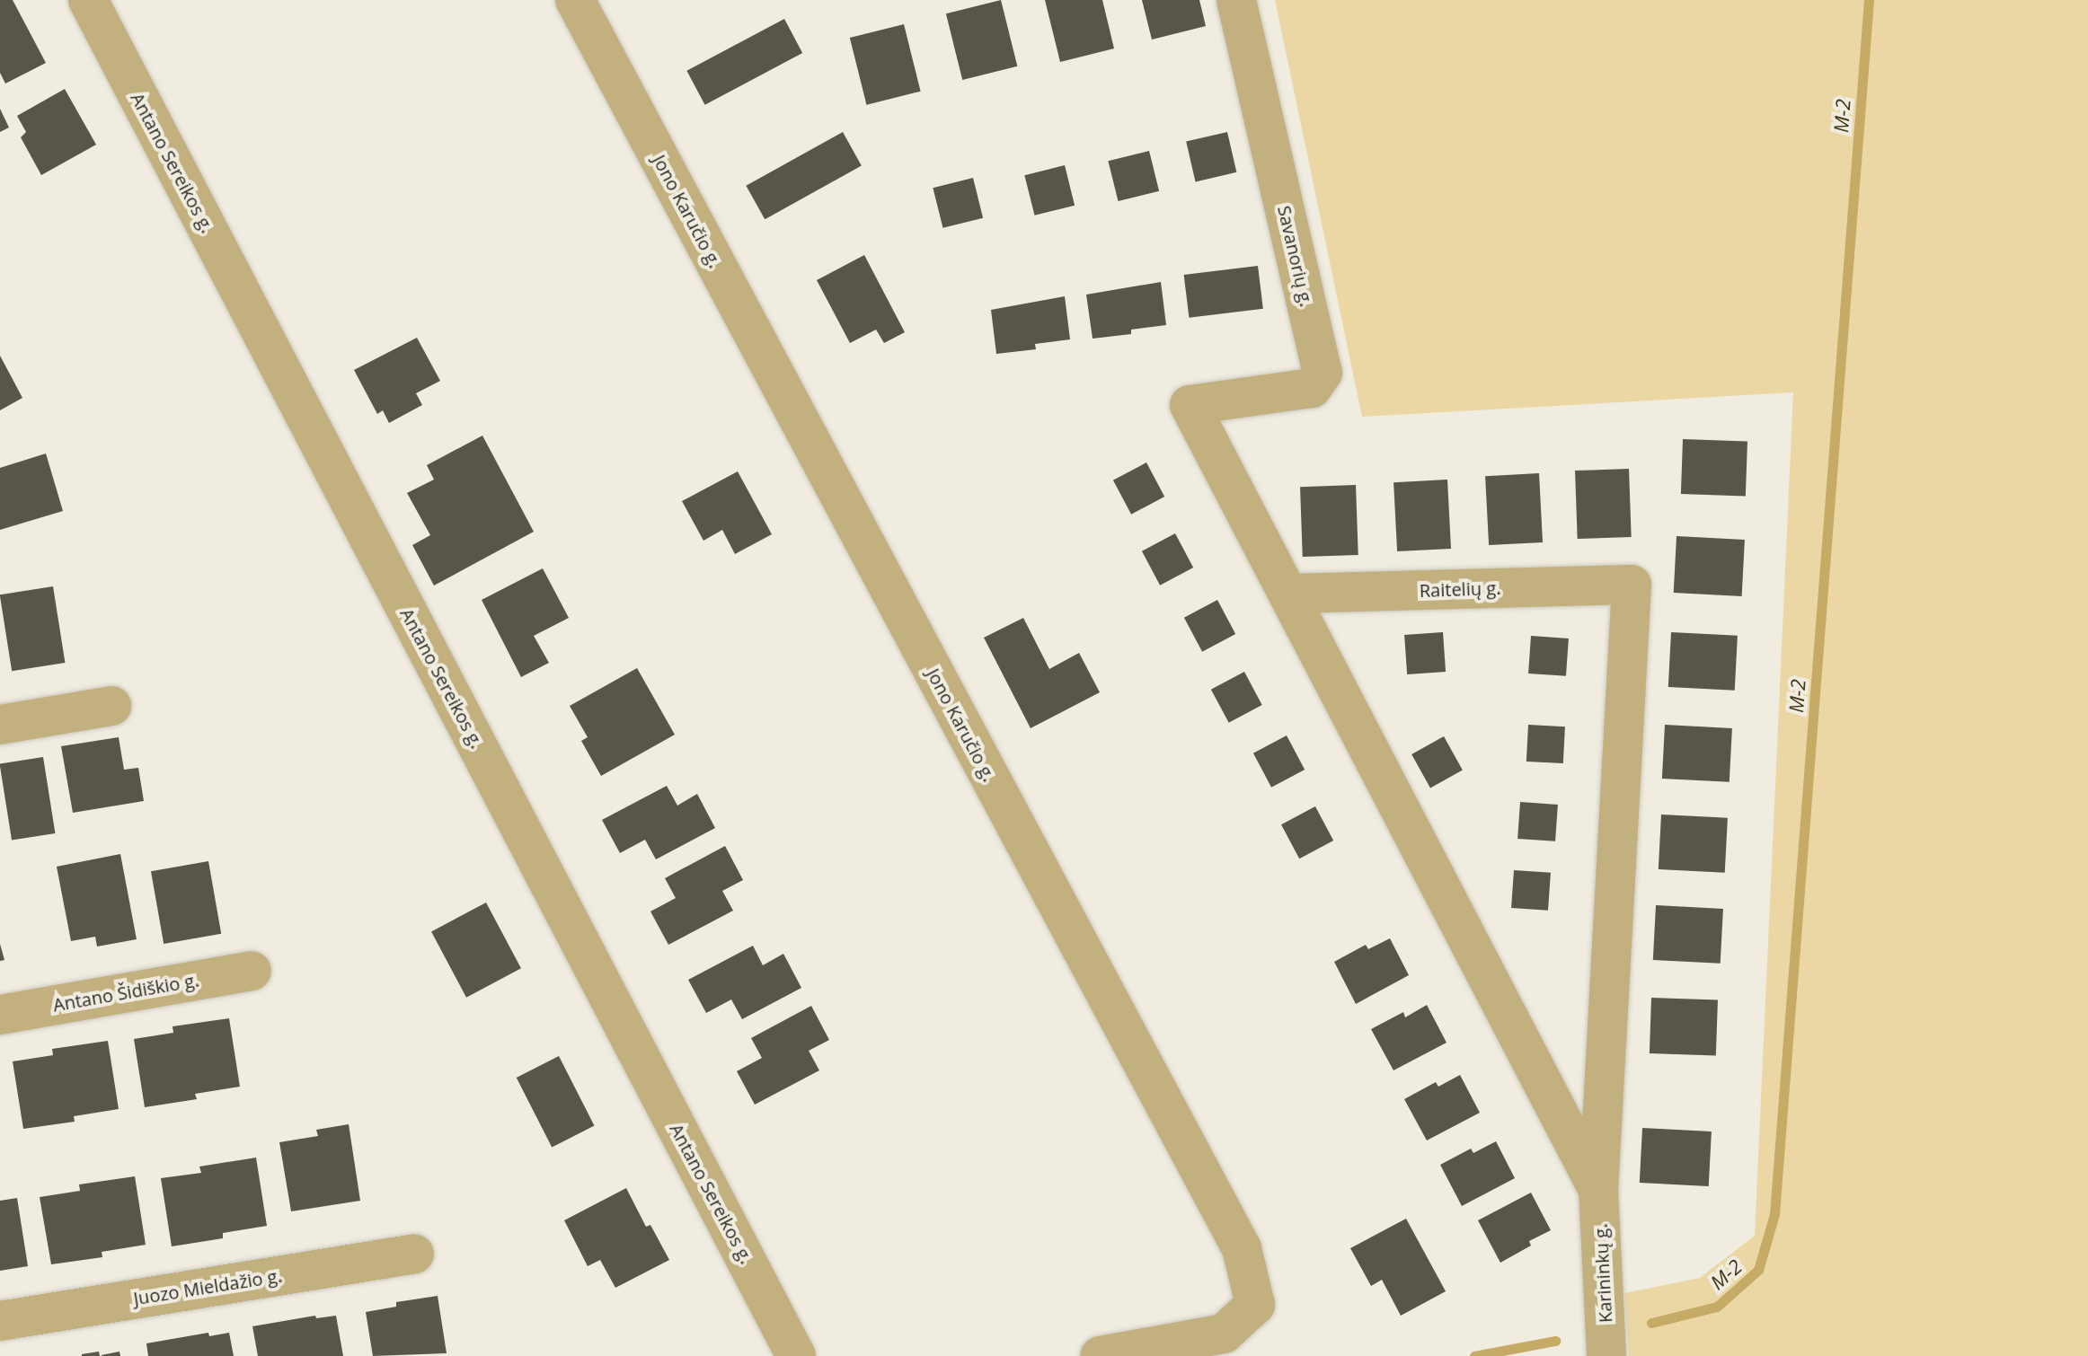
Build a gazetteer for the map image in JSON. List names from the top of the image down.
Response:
{
  "streets": {
    "street": [
      "Antano Sereikos g.",
      "Jono Karučio g.",
      "Savanorių g.",
      "Raitelių g.",
      "Antano Šidiškio g.",
      "Karininkų g.",
      "Juozo Mieldažio g."
    ]
  },
  "crossings": [
    ["Savanorių g.", "Raitelių g."],
    ["Raitelių g.", "Karininkų g."]
  ],
  "water": ["M-2"]
}
